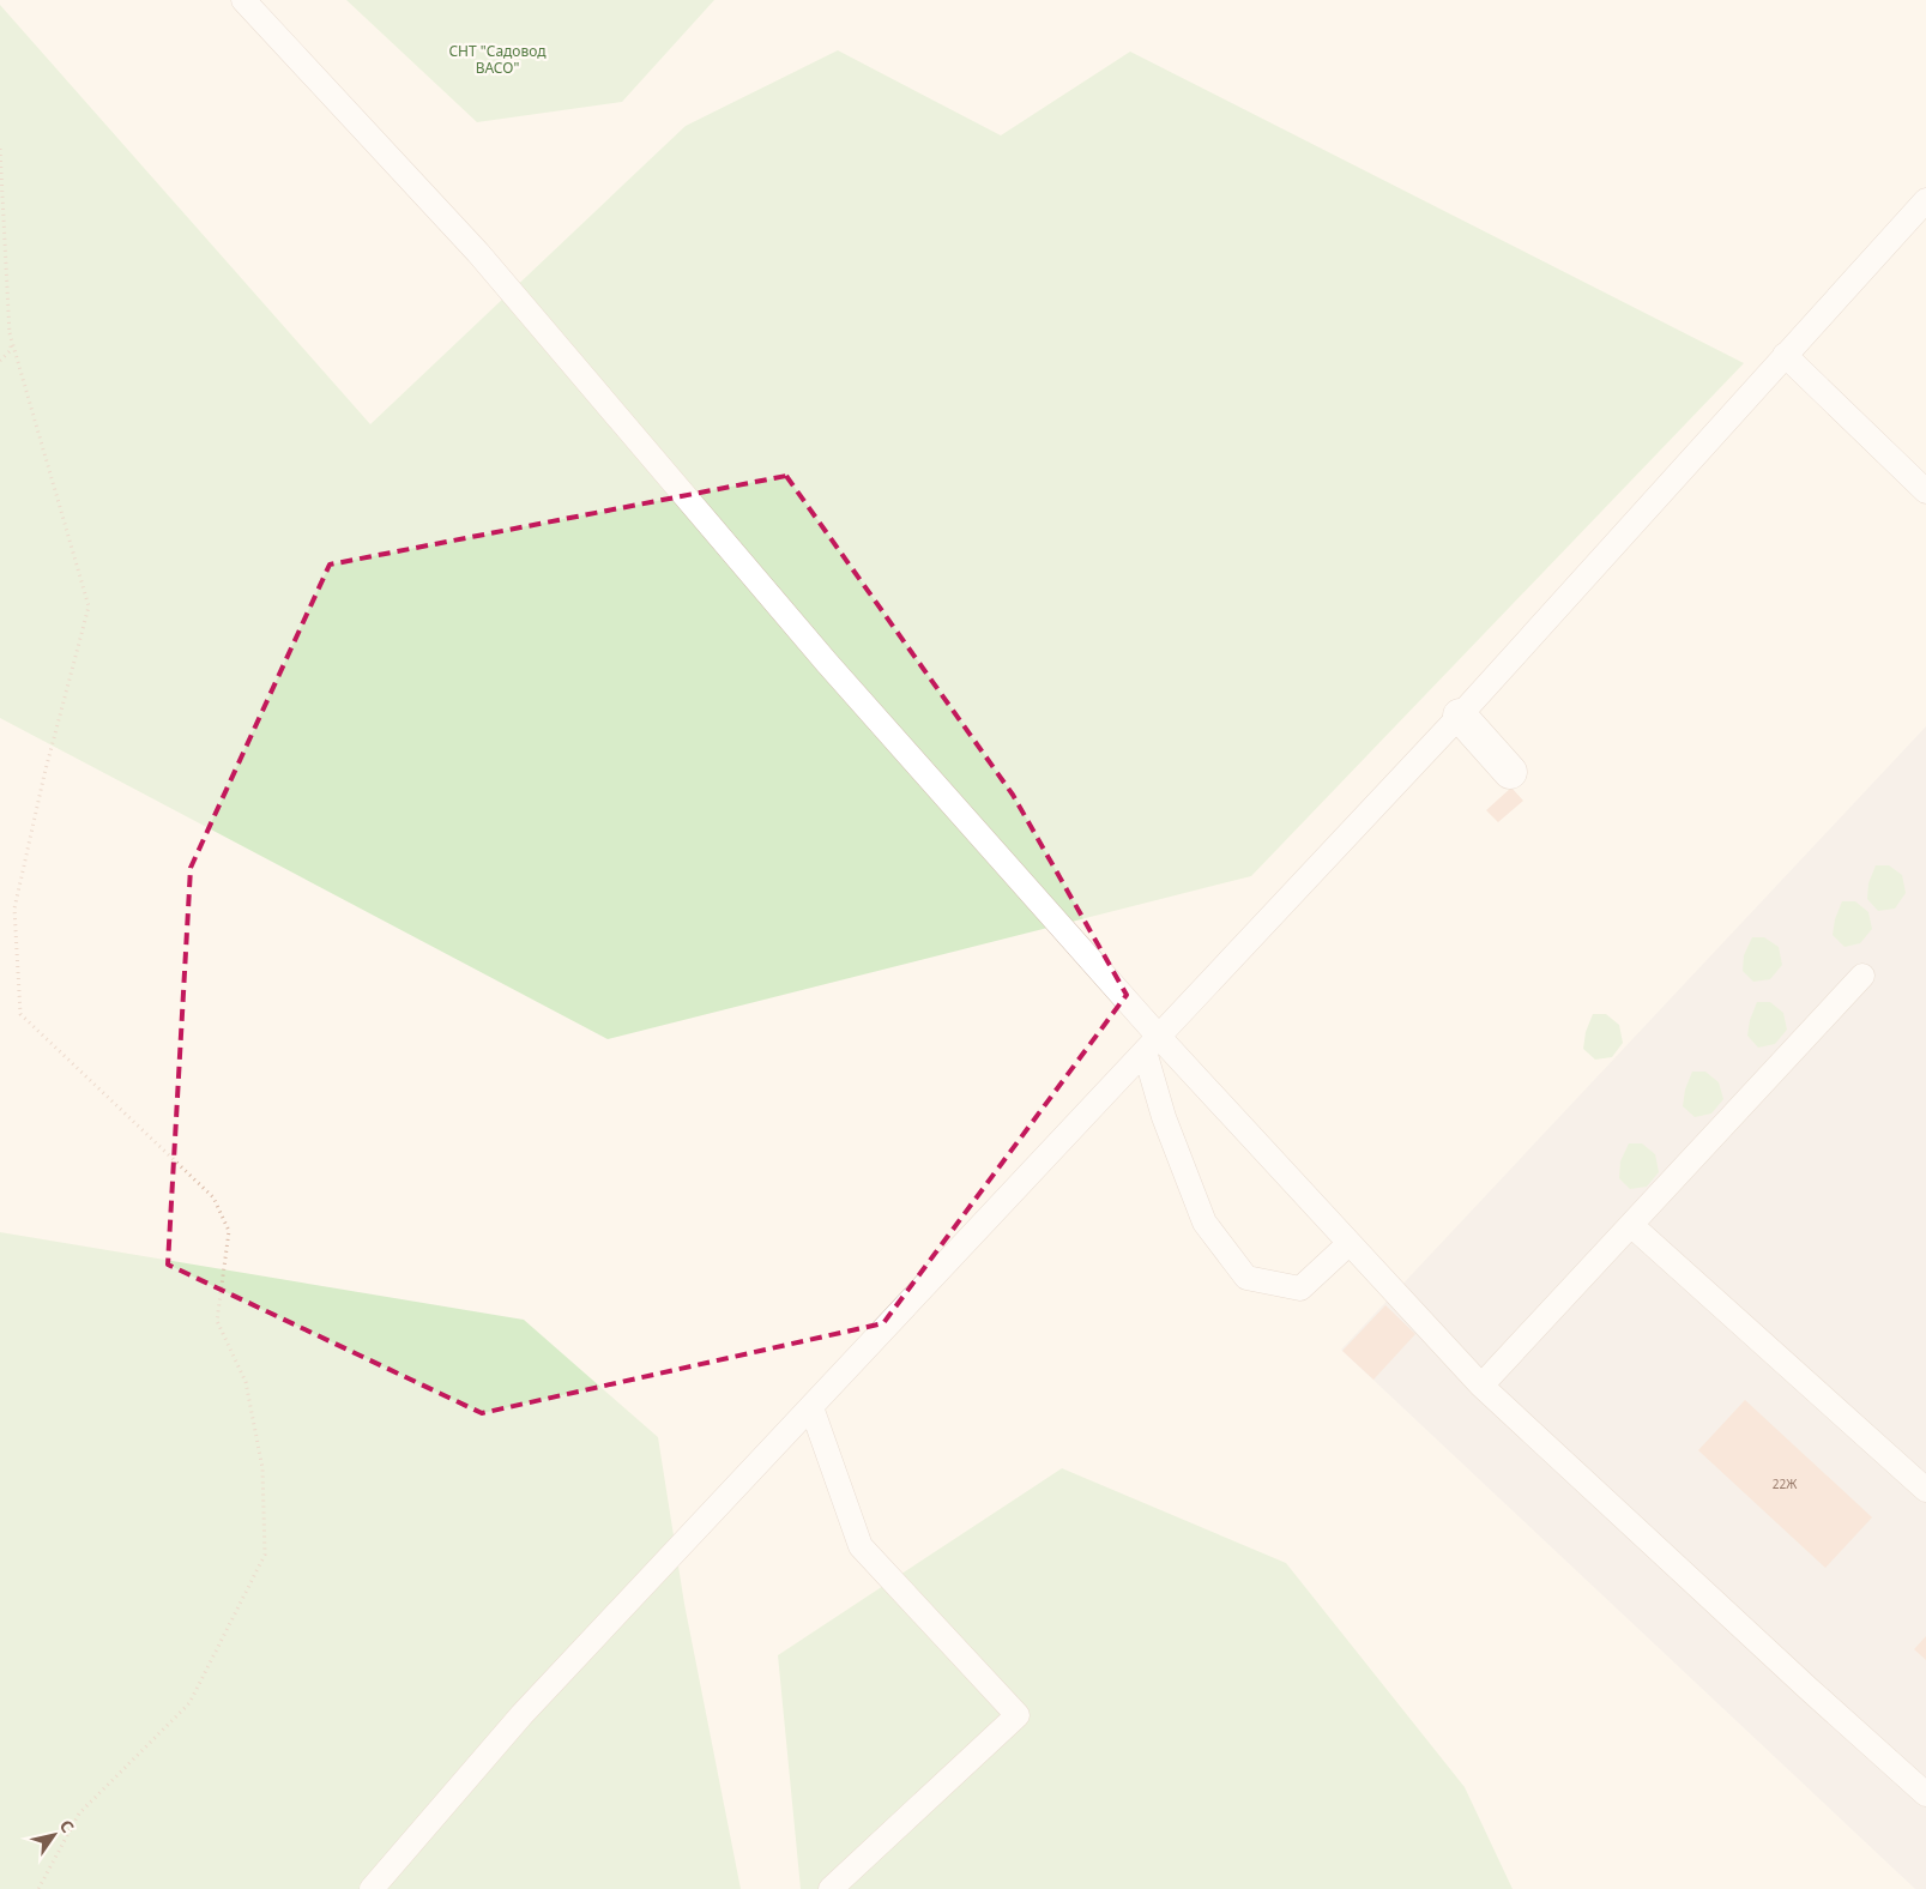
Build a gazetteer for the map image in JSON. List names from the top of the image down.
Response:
{
  "parks": ["СНТ \"Садовод ВАСО\""],
  "house_numbers": ["22Ж"],
  "north": "top right"
}
